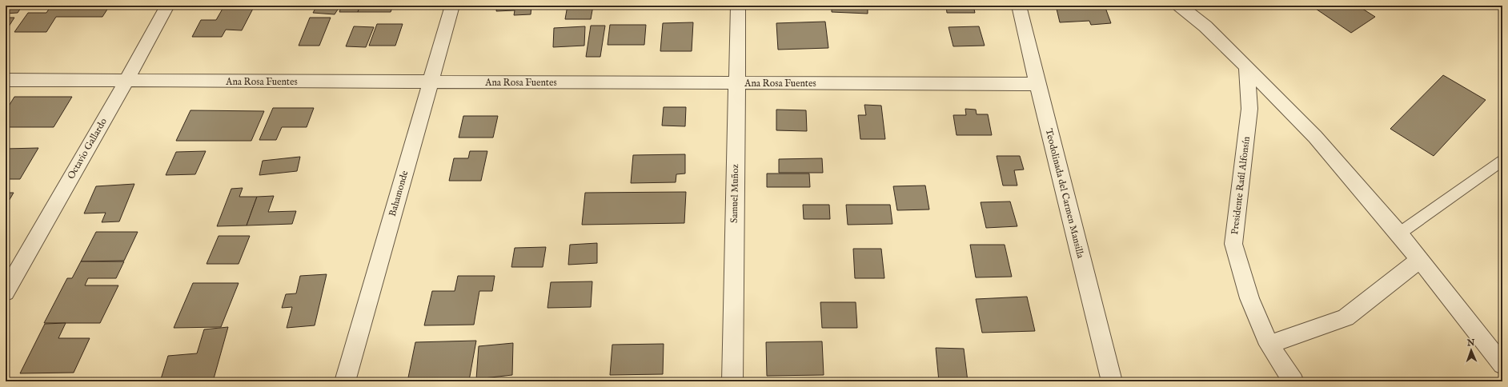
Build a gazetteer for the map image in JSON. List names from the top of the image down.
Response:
{
  "streets": {
    "street": [
      "Ana Rosa Fuentes",
      "Octavio Gallardo",
      "Presidente Raúl Alfonsín",
      "Bahamonde",
      "Samuel Muñoz",
      "Teodolinada del Carmen Mansilla"
    ]
  },
  "crossings": [
    ["Ana Rosa Fuentes", "Octavio Gallardo"],
    ["Ana Rosa Fuentes", "Bahamonde"],
    ["Ana Rosa Fuentes", "Samuel Muñoz"],
    ["Ana Rosa Fuentes", "Teodolinada del Carmen Mansilla"]
  ],
  "north": "top"
}
